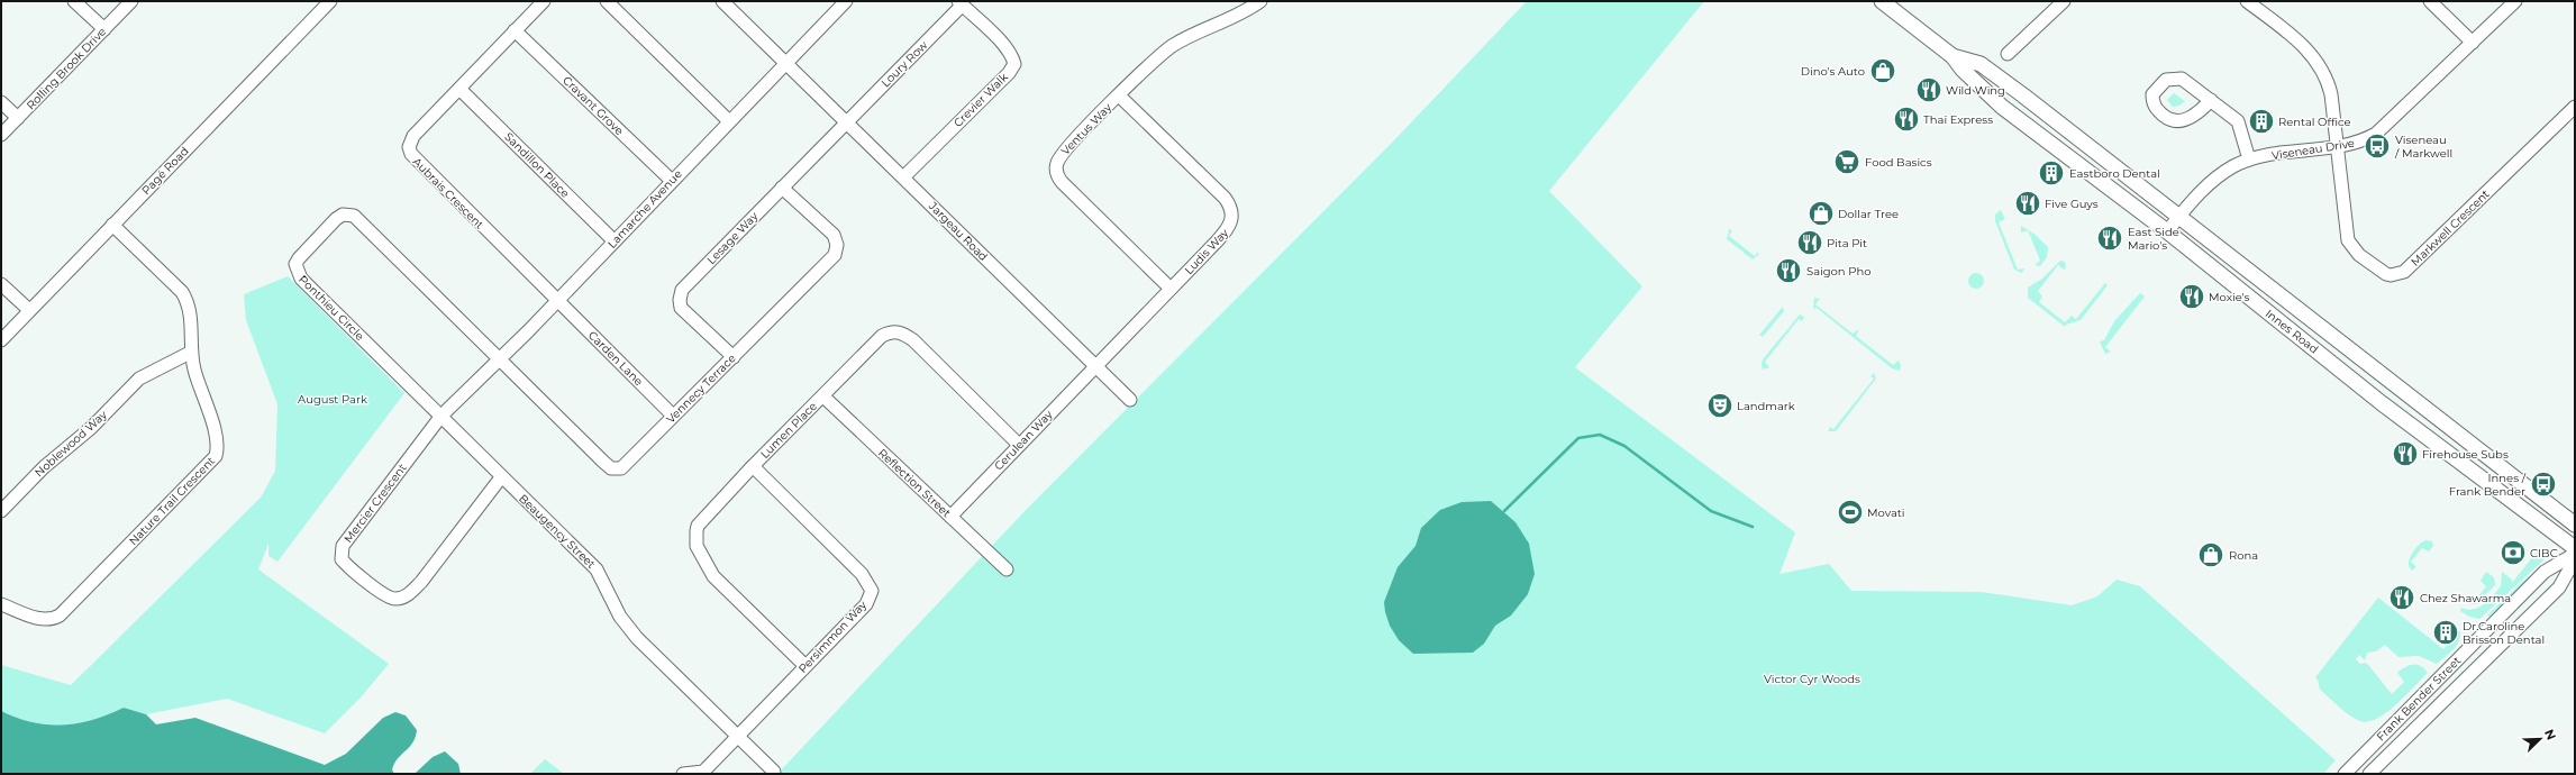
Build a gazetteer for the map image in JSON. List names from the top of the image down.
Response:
{
  "streets": {
    "main road": ["Innes Road"],
    "street": [
      "Loury Row",
      "Rolling Brook Drive",
      "Crevier Walk",
      "Cravant Grove",
      "Ventus Way",
      "Viseneau Drive",
      "Sandillon Place",
      "Pagé Road",
      "Aubrais Crescent",
      "Lamarche Avenue",
      "Markwell Crescent",
      "Jargeau Road",
      "Lesage Way",
      "Ludis Way",
      "Ponthieu Circle",
      "Carden Lane",
      "Vennecy Terrace",
      "Lumen Place",
      "Cerulean Way",
      "Noblewood Way",
      "Reflection Street",
      "Nature Trail Crescent",
      "Mercier Crescent",
      "Beaugency Street",
      "Persimmon Way",
      "Frank Bender Street"
    ]
  },
  "crossings": [
    ["Loury Row", "Crevier Walk"],
    ["Loury Row", "Jargeau Road"],
    ["Loury Row", "Lesage Way"],
    ["Crevier Walk", "Jargeau Road"],
    ["Cravant Grove", "Aubrais Crescent"],
    ["Cravant Grove", "Lamarche Avenue"],
    ["Ventus Way", "Ludis Way"],
    ["Viseneau Drive", "Markwell Crescent"],
    ["Viseneau Drive", "Innes Road"],
    ["Sandillon Place", "Aubrais Crescent"],
    ["Sandillon Place", "Lamarche Avenue"],
    ["Pagé Road", "Nature Trail Crescent"],
    ["Aubrais Crescent", "Lamarche Avenue"],
    ["Aubrais Crescent", "Carden Lane"],
    ["Lamarche Avenue", "Jargeau Road"],
    ["Lamarche Avenue", "Ponthieu Circle"],
    ["Lamarche Avenue", "Carden Lane"],
    ["Lamarche Avenue", "Vennecy Terrace"],
    ["Lamarche Avenue", "Mercier Crescent"],
    ["Lamarche Avenue", "Beaugency Street"],
    ["Jargeau Road", "Lesage Way"],
    ["Jargeau Road", "Ludis Way"],
    ["Jargeau Road", "Cerulean Way"],
    ["Lesage Way", "Vennecy Terrace"],
    ["Ludis Way", "Cerulean Way"],
    ["Ponthieu Circle", "Vennecy Terrace"],
    ["Ponthieu Circle", "Mercier Crescent"],
    ["Ponthieu Circle", "Beaugency Street"],
    ["Carden Lane", "Vennecy Terrace"],
    ["Lumen Place", "Cerulean Way"],
    ["Lumen Place", "Reflection Street"],
    ["Lumen Place", "Persimmon Way"],
    ["Cerulean Way", "Reflection Street"],
    ["Noblewood Way", "Nature Trail Crescent"],
    ["Mercier Crescent", "Beaugency Street"],
    ["Beaugency Street", "Persimmon Way"]
  ],
  "parks": ["August Park", "Victor Cyr Woods"],
  "places": {
    "shop": ["Dino's Auto", "Dollar Tree", "Rona"],
    "restaurant": [
      "Wild Wing",
      "Thaï Express",
      "Five Guys",
      "East Side Mario's",
      "Pita Pit",
      "Saigon Pho",
      "Moxie's",
      "Firehouse Subs",
      "Chez Shawarma"
    ],
    "building": ["Rental Office", "Eastboro Dental", "Dr.Caroline Brisson Dental"],
    "bus stop": ["Viseneau / Markwell", "Innes / Frank Bender"],
    "supermarket": ["Food Basics"],
    "theatre": ["Landmark"],
    "sports": ["Movati"],
    "bank": ["CIBC"]
  },
  "north": "top right"
}
